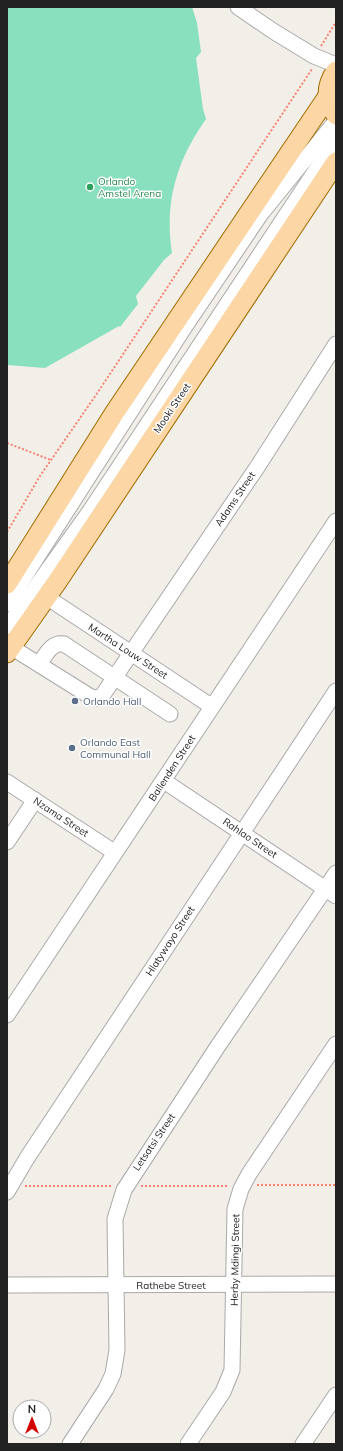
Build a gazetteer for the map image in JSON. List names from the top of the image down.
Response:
{
  "streets": {
    "main road": ["Mooki Street"],
    "street": [
      "Adams Street",
      "Martha Louw Street",
      "Ballenden Street",
      "Nzama Street",
      "Rahlao Street",
      "Hlatywayo Street",
      "Letsatsi Street",
      "Herby Mdingi Street",
      "Rathebe Street"
    ]
  },
  "crossings": [
    ["Mooki Street", "Martha Louw Street"],
    ["Adams Street", "Martha Louw Street"],
    ["Martha Louw Street", "Ballenden Street"],
    ["Ballenden Street", "Nzama Street"],
    ["Ballenden Street", "Rahlao Street"],
    ["Rahlao Street", "Hlatywayo Street"],
    ["Rahlao Street", "Letsatsi Street"],
    ["Letsatsi Street", "Rathebe Street"],
    ["Herby Mdingi Street", "Rathebe Street"]
  ],
  "places": ["Orlando Amstel Arena", "Orlando Hall", "Orlando East Communal Hall"],
  "north": "top"
}
